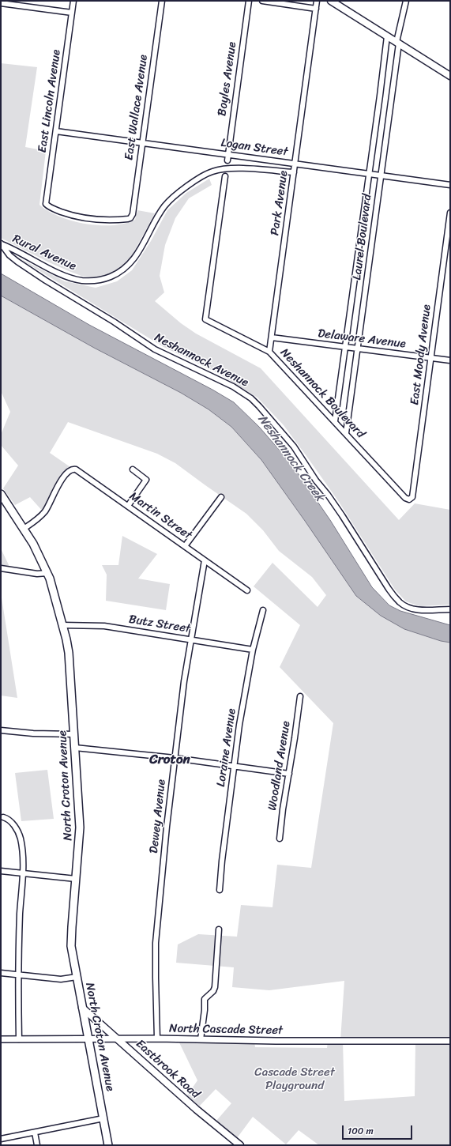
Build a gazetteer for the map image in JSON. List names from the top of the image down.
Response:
{
  "streets": {
    "main road": ["North Croton Avenue", "Eastbrook Road"],
    "street": [
      "Boyles Avenue",
      "East Lincoln Avenue",
      "East Wallace Avenue",
      "Logan Street",
      "Park Avenue",
      "Laurel Boulevard",
      "Rural Avenue",
      "Delaware Avenue",
      "East Moody Avenue",
      "Neshannock Avenue",
      "Neshannock Boulevard",
      "Martin Street",
      "Butz Street",
      "Loraine Avenue",
      "Woodland Avenue",
      "Dewey Avenue",
      "North Cascade Street"
    ]
  },
  "crossings": [
    ["Boyles Avenue", "Logan Street"],
    ["East Lincoln Avenue", "East Wallace Avenue"],
    ["East Lincoln Avenue", "Logan Street"],
    ["East Wallace Avenue", "Logan Street"],
    ["Logan Street", "Park Avenue"],
    ["Logan Street", "Laurel Boulevard"],
    ["Park Avenue", "Rural Avenue"],
    ["Park Avenue", "Delaware Avenue"],
    ["Park Avenue", "Neshannock Boulevard"],
    ["Laurel Boulevard", "Delaware Avenue"],
    ["Laurel Boulevard", "Neshannock Boulevard"],
    ["Rural Avenue", "Neshannock Avenue"],
    ["Delaware Avenue", "East Moody Avenue"],
    ["East Moody Avenue", "Neshannock Boulevard"],
    ["Martin Street", "North Croton Avenue"],
    ["Martin Street", "Dewey Avenue"],
    ["Butz Street", "Loraine Avenue"],
    ["Butz Street", "North Croton Avenue"],
    ["Butz Street", "Dewey Avenue"],
    ["North Croton Avenue", "North Cascade Street"],
    ["North Croton Avenue", "Eastbrook Road"],
    ["Dewey Avenue", "North Cascade Street"],
    ["North Cascade Street", "Eastbrook Road"]
  ],
  "districts": ["Croton"],
  "water": ["Neshannock Creek"],
  "parks": ["Cascade Street Playground"],
  "scale_bar": "100 m"
}
